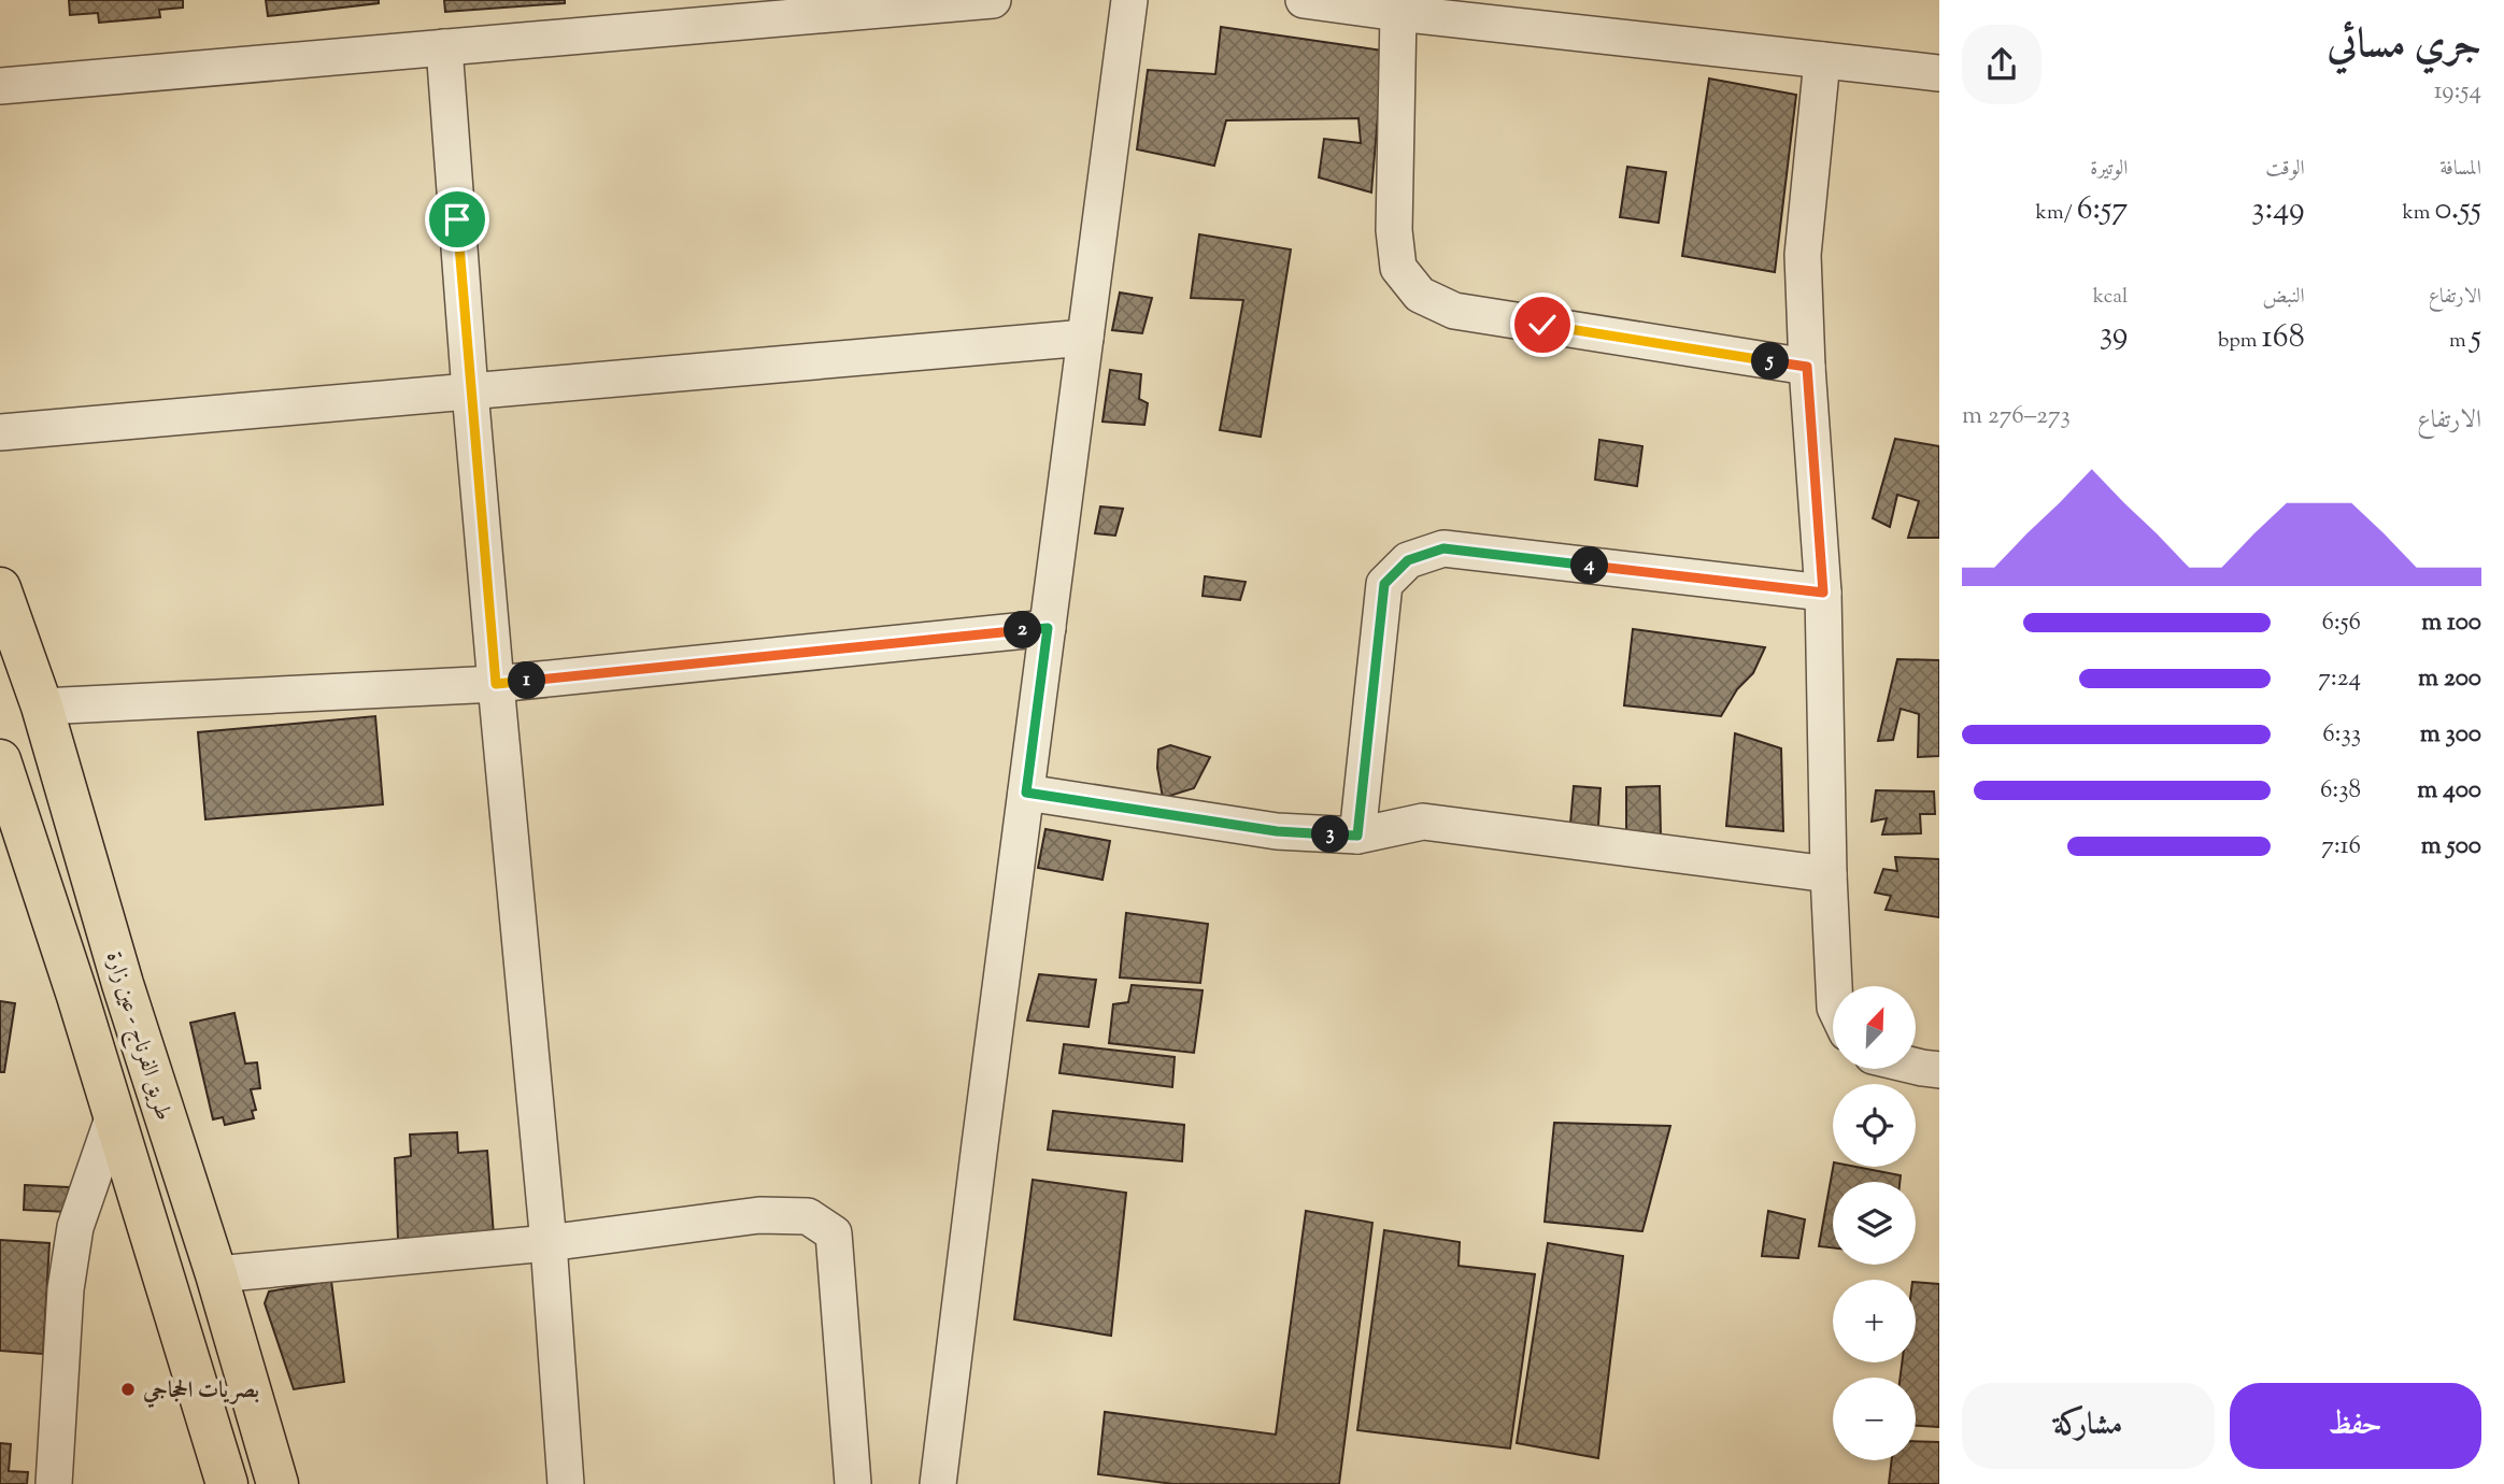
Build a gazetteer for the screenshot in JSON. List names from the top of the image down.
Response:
{
  "streets": {
    "main road": ["طريق الفرناج - عين زارة"]
  },
  "places": ["بصريات الحجاجي"],
  "north": "top right",
  "page": {
    "heading": ["جري مسائي", "19:54"],
    "stats": [
      ["المسافة", "0.55 km"],
      ["الوقت", "3:49"],
      ["الوتيرة", "6:57 /km"],
      ["الارتفاع", "5 m"],
      ["النبض", "168 bpm"],
      ["kcal", "39"]
    ],
    "pins": [
      "5",
      "4",
      "2",
      "1",
      "3"
    ],
    "chart": ["الارتفاع", "273–276 m"],
    "list": [
      {
        "name": "100 m",
        "note": "6:56"
      },
      {
        "name": "200 m",
        "note": "7:24"
      },
      {
        "name": "300 m",
        "note": "6:33"
      },
      {
        "name": "400 m",
        "note": "6:38"
      },
      {
        "name": "500 m",
        "note": "7:16"
      }
    ],
    "map_buttons": ["+", "−"],
    "buttons": ["حفظ", "مشاركة"]
  }
}
